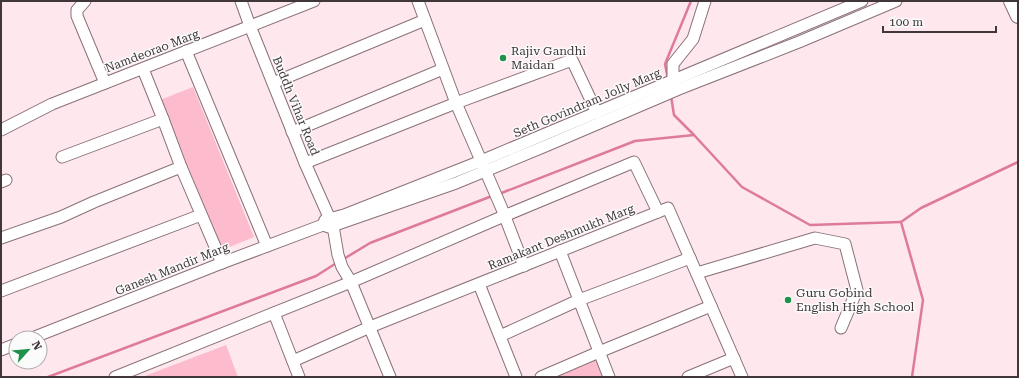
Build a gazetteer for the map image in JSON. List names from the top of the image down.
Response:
{
  "streets": {
    "street": [
      "Namdeorao Marg",
      "Seth Govindram Jolly Marg",
      "Buddh Vihar Road",
      "Ramakant Deshmukh Marg",
      "Ganesh Mandir Marg"
    ]
  },
  "crossings": [
    ["Namdeorao Marg", "Buddh Vihar Road"],
    ["Seth Govindram Jolly Marg", "Buddh Vihar Road"],
    ["Seth Govindram Jolly Marg", "Ganesh Mandir Marg"],
    ["Buddh Vihar Road", "Ramakant Deshmukh Marg"],
    ["Buddh Vihar Road", "Ganesh Mandir Marg"]
  ],
  "places": ["Rajiv Gandhi Maidan", "Guru Gobind English High School"],
  "scale_bar": "100 m",
  "north": "top right"
}
